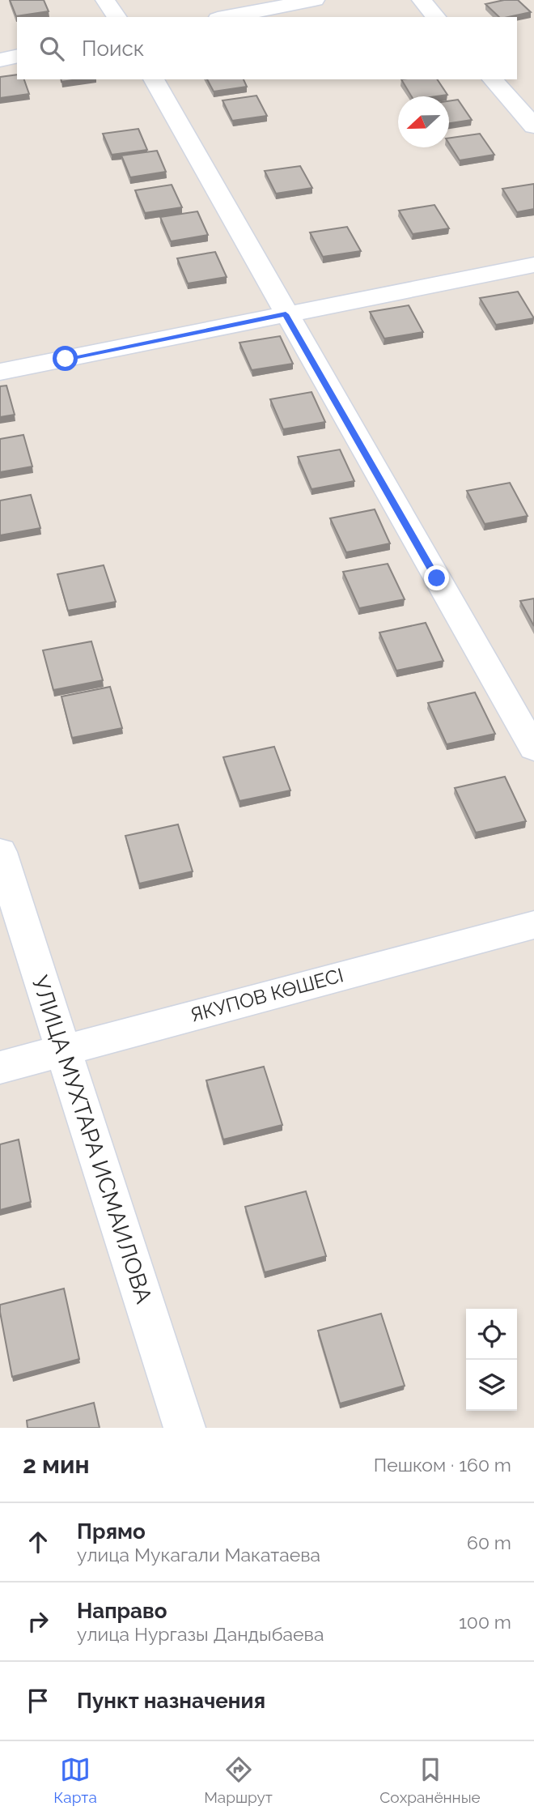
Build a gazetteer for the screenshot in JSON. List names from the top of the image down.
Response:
{
  "streets": {
    "street": ["ЯКУПОВ КӨШЕСІ", "УЛИЦА МУХТАРА ИСМАИЛОВА"]
  },
  "crossings": [
    ["ЯКУПОВ КӨШЕСІ", "УЛИЦА МУХТАРА ИСМАИЛОВА"]
  ],
  "north": "left",
  "page": {
    "search": "Поиск",
    "heading": ["2 мин", "Пешком · 160 m"],
    "list": [
      ["Прямо", "улица Мукагали Макатаева", "60 m"],
      ["Направо", "улица Нургазы Дандыбаева", "100 m"],
      "Пункт назначения"
    ],
    "nav": ["Карта", "Маршрут", "Сохранённые"]
  }
}
